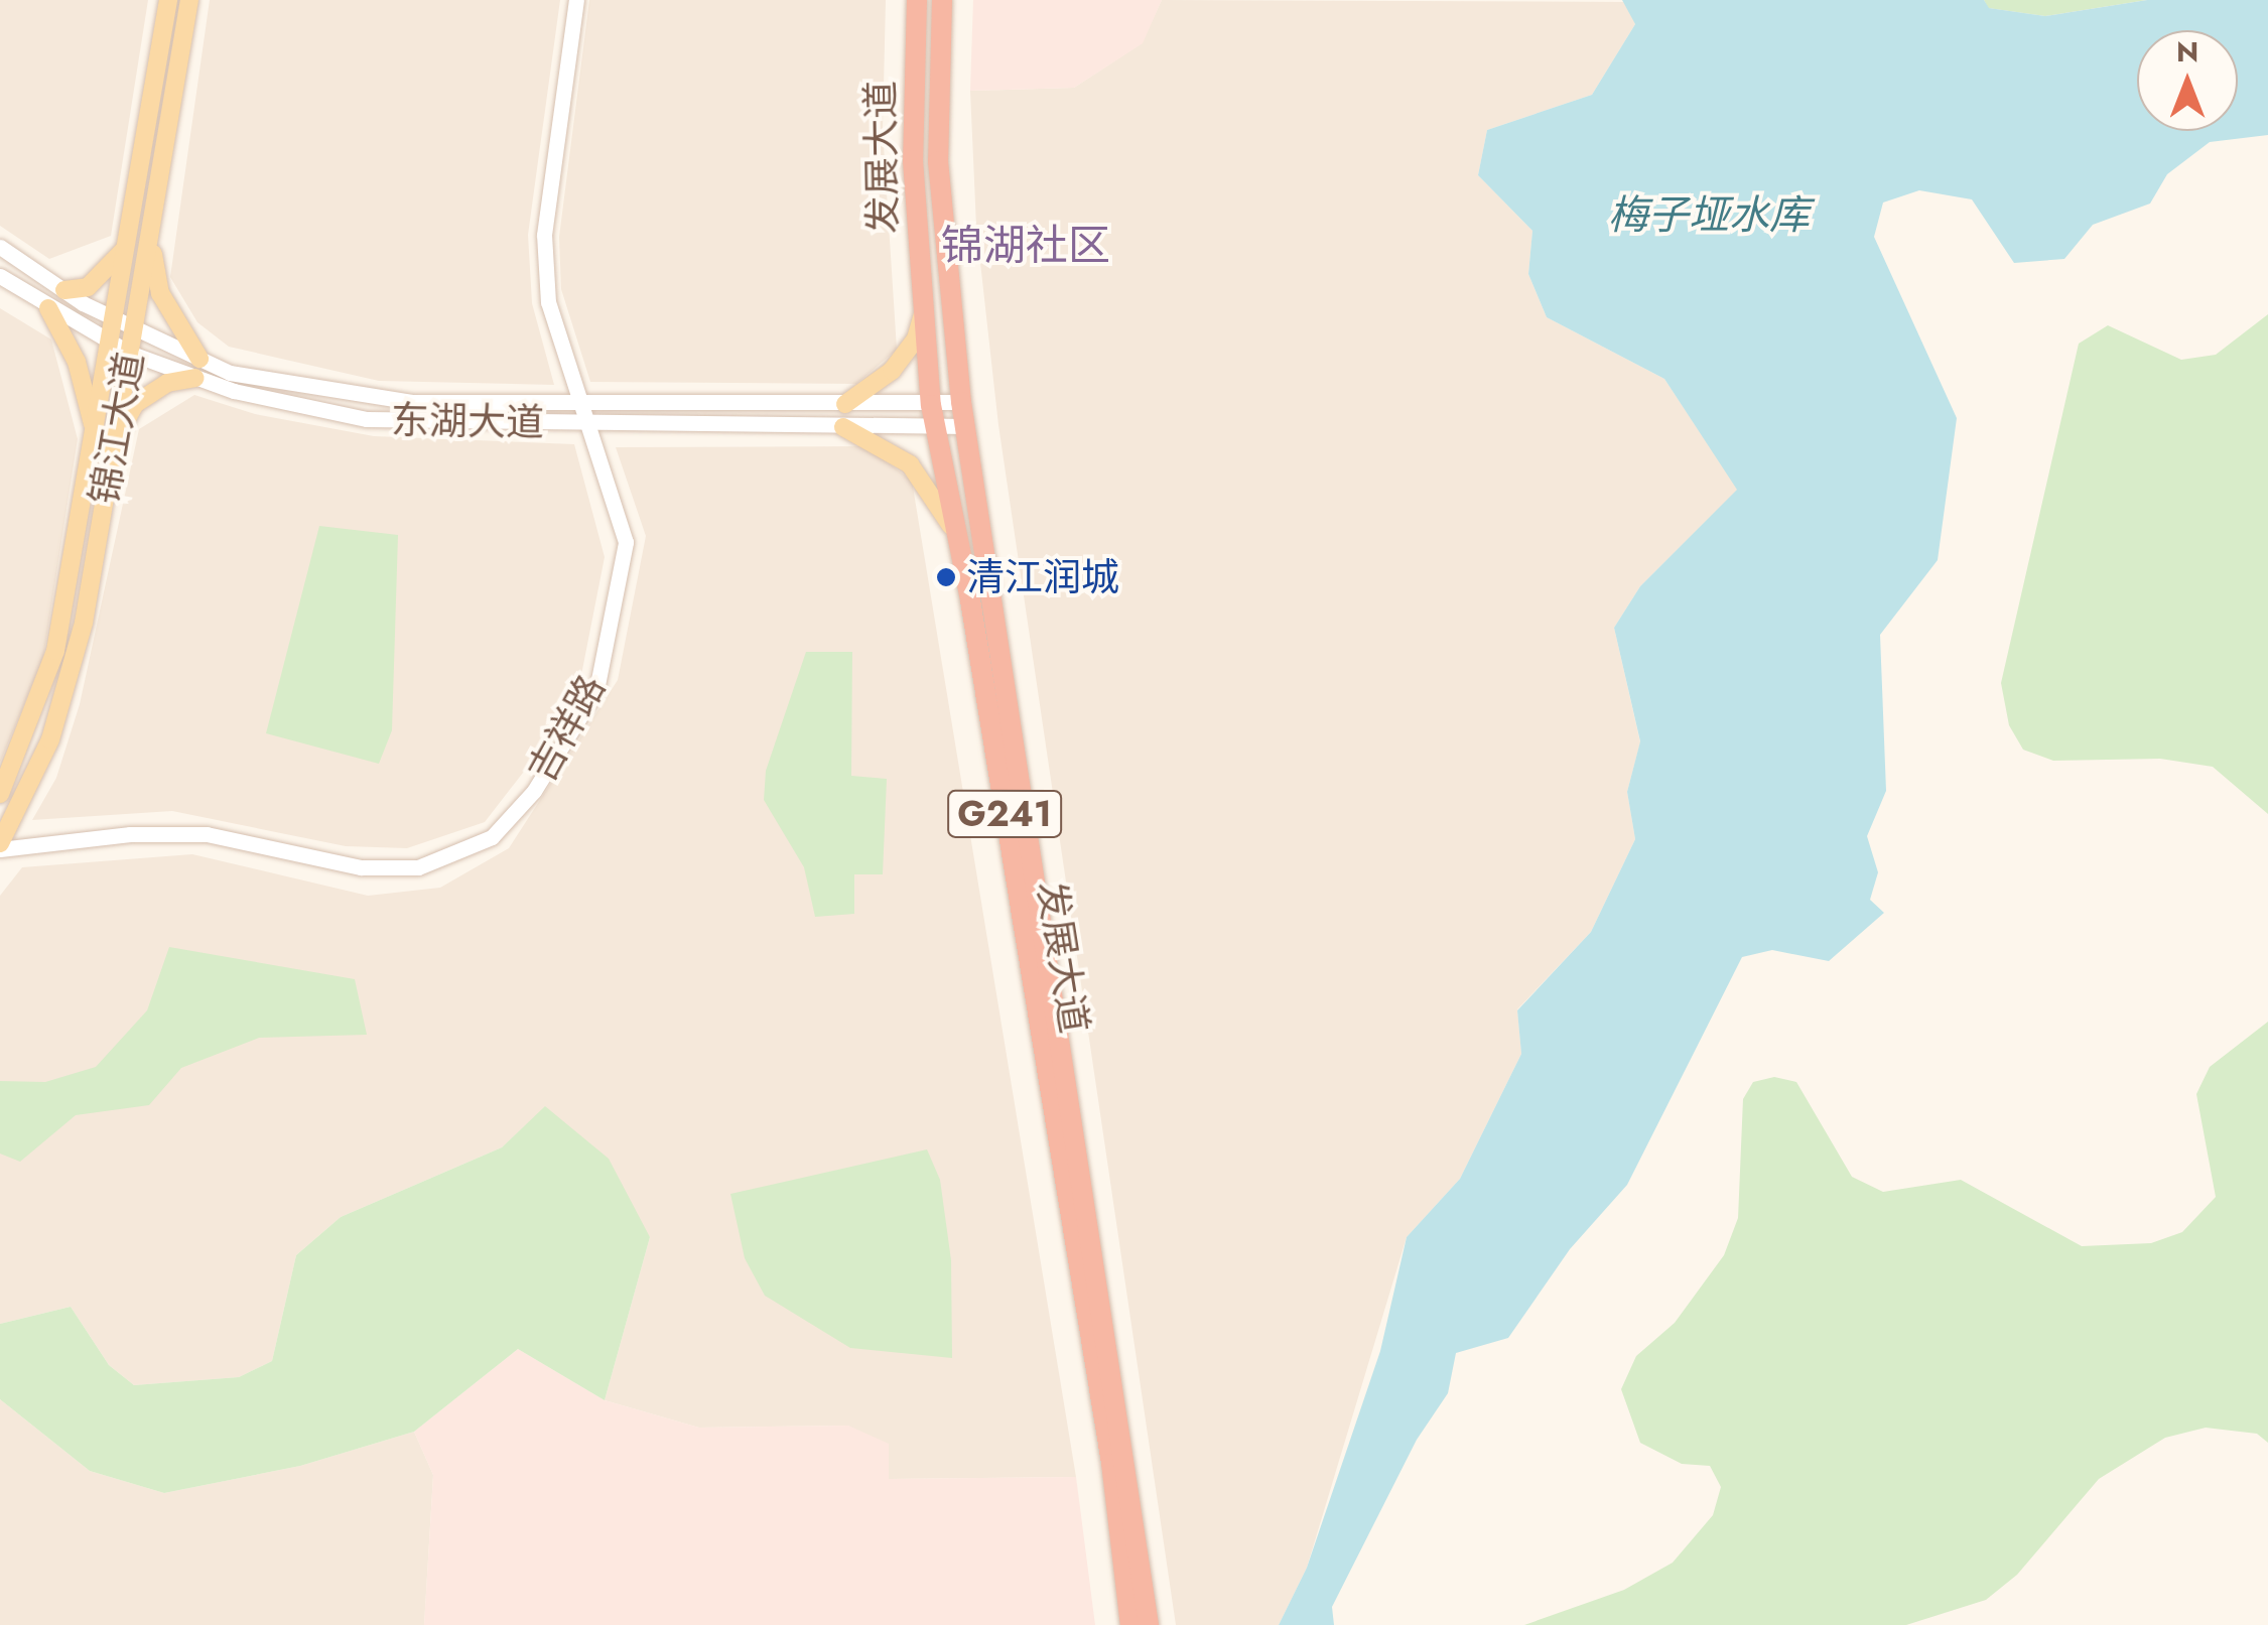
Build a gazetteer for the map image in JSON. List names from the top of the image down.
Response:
{
  "streets": {
    "highway": ["发展大道", "G241"],
    "main road": ["东湖大道", "锦江大道", "吉祥路"]
  },
  "crossings": [
    ["发展大道", "东湖大道"],
    ["东湖大道", "锦江大道"],
    ["东湖大道", "吉祥路"],
    ["锦江大道", "吉祥路"]
  ],
  "districts": ["锦湖社区"],
  "water": ["梅子垭水库"],
  "places": ["清江润城"],
  "north": "top"
}
